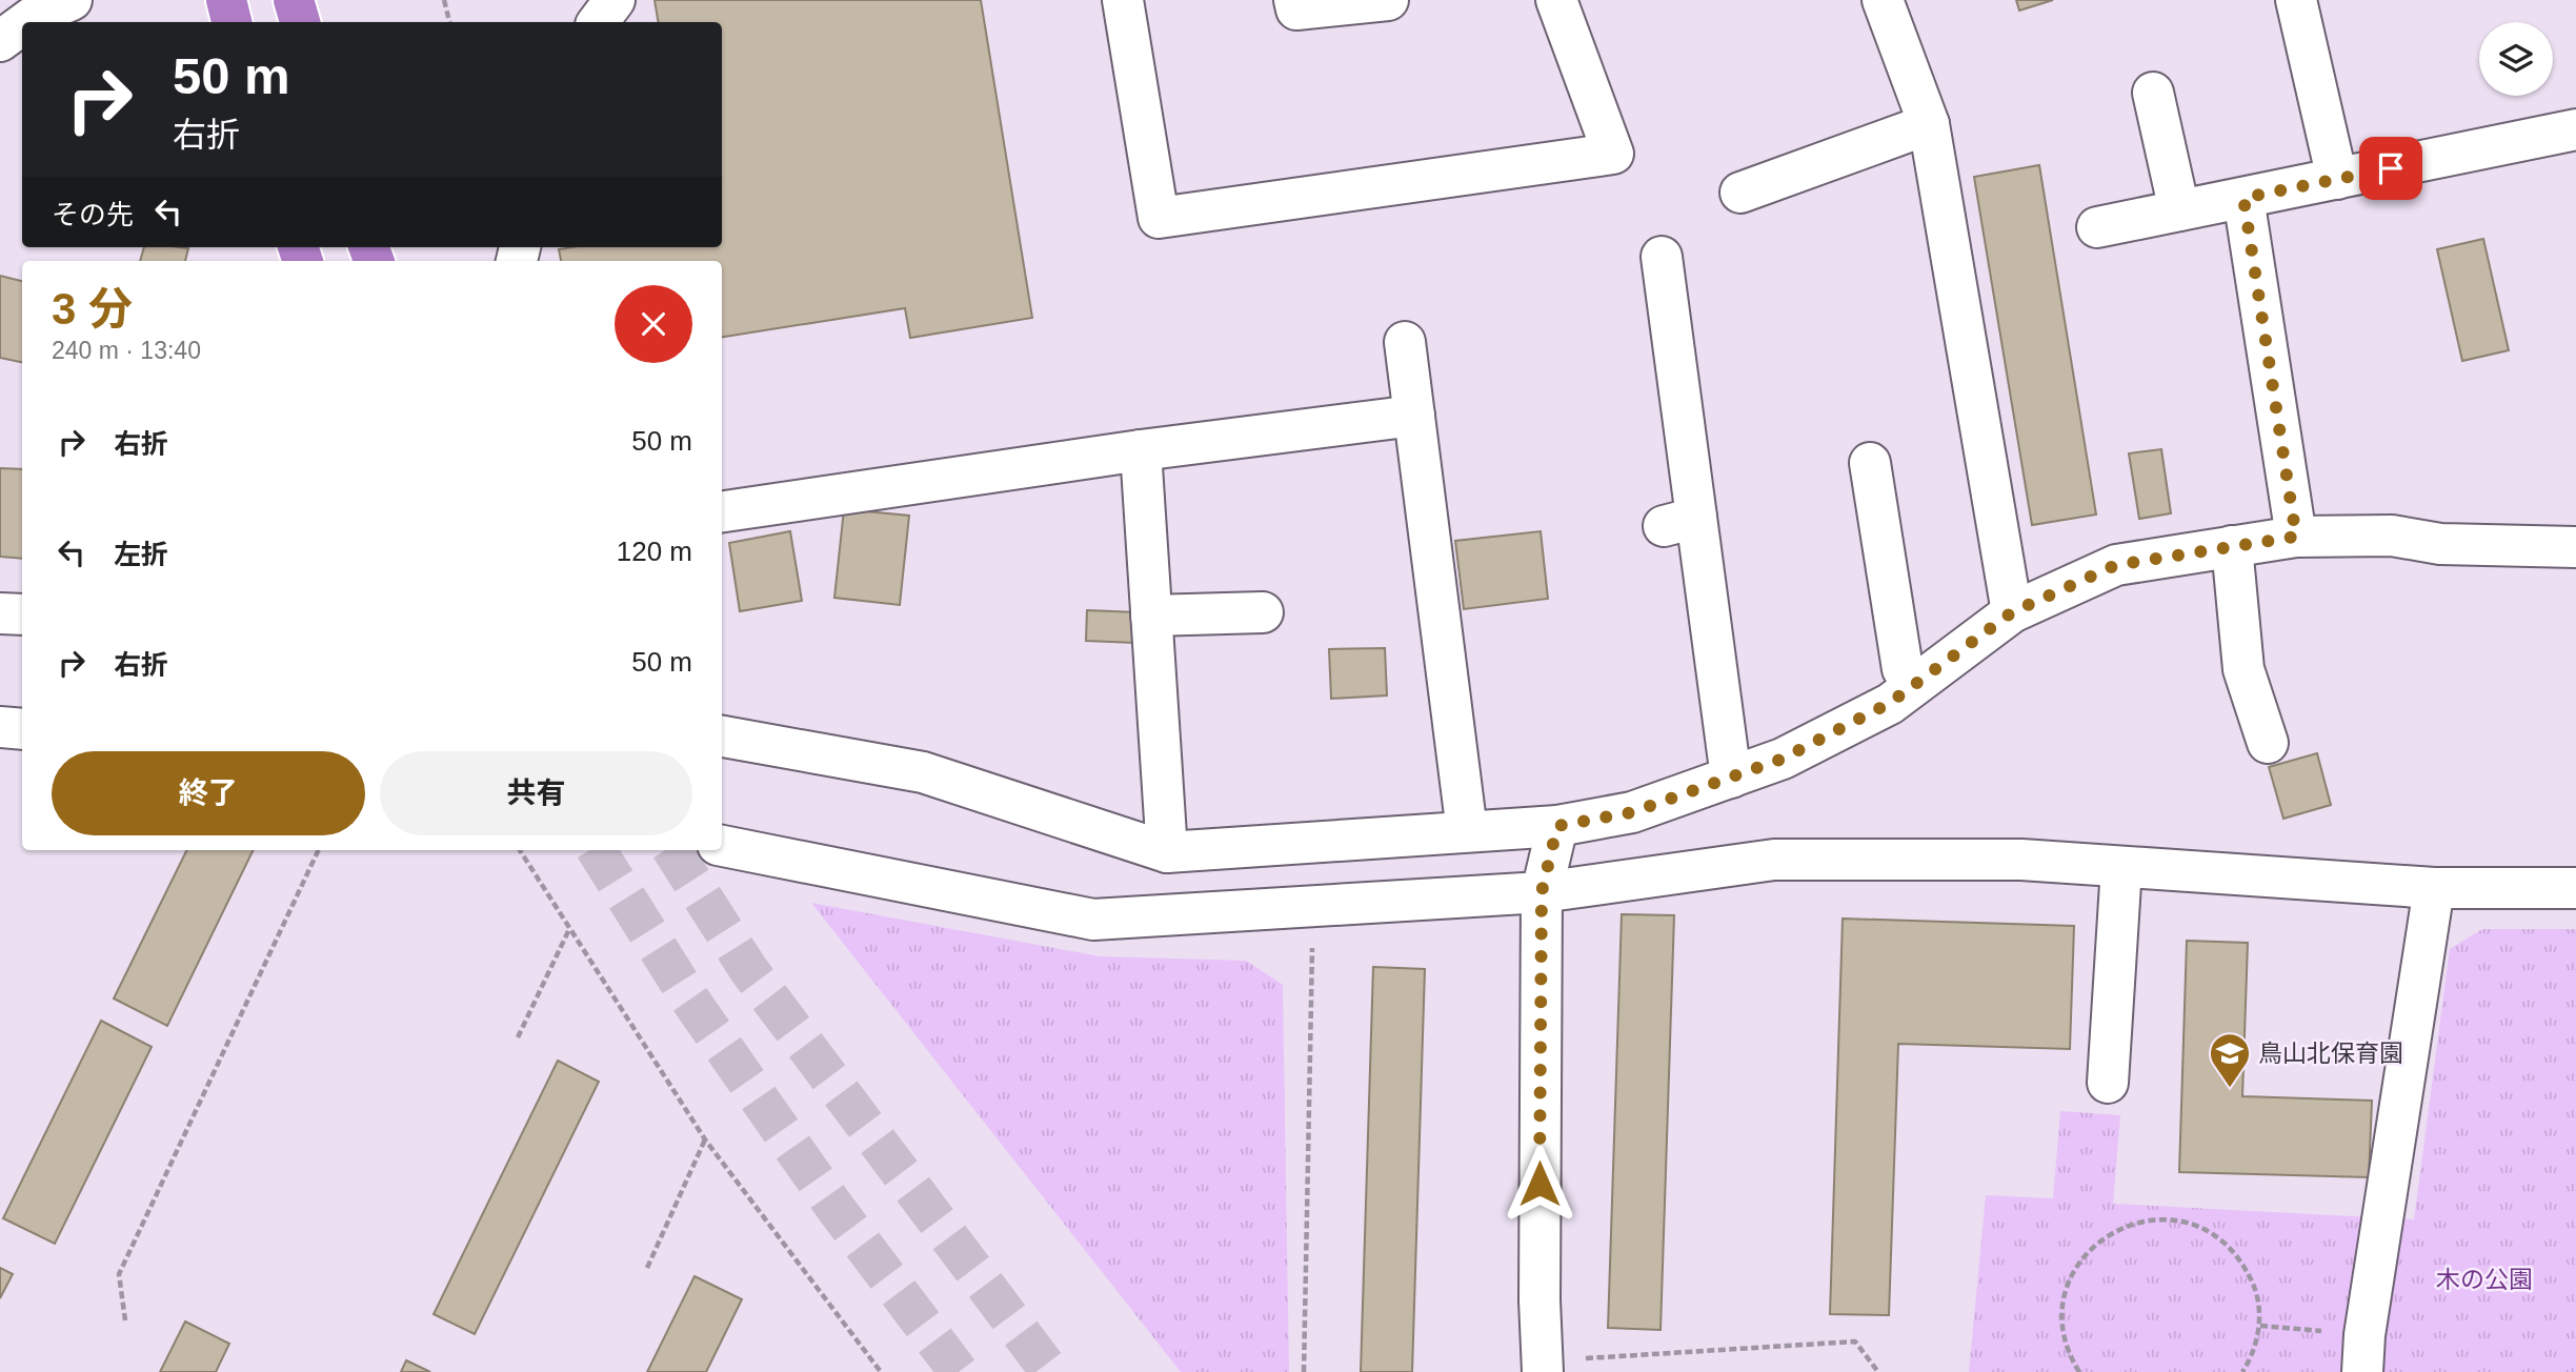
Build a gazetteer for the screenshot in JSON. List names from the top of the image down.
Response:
{
  "parks": ["木の公園"],
  "places": {
    "school or university": ["鳥山北保育園"]
  },
  "page": {
    "turn": ["50 m", "右折"],
    "then": "その先",
    "heading": ["3 分", "240 m · 13:40"],
    "list": [
      {
        "name": "右折",
        "value": "50 m"
      },
      {
        "name": "左折",
        "value": "120 m"
      },
      {
        "name": "右折",
        "value": "50 m"
      }
    ],
    "buttons": ["終了", "共有"]
  }
}
